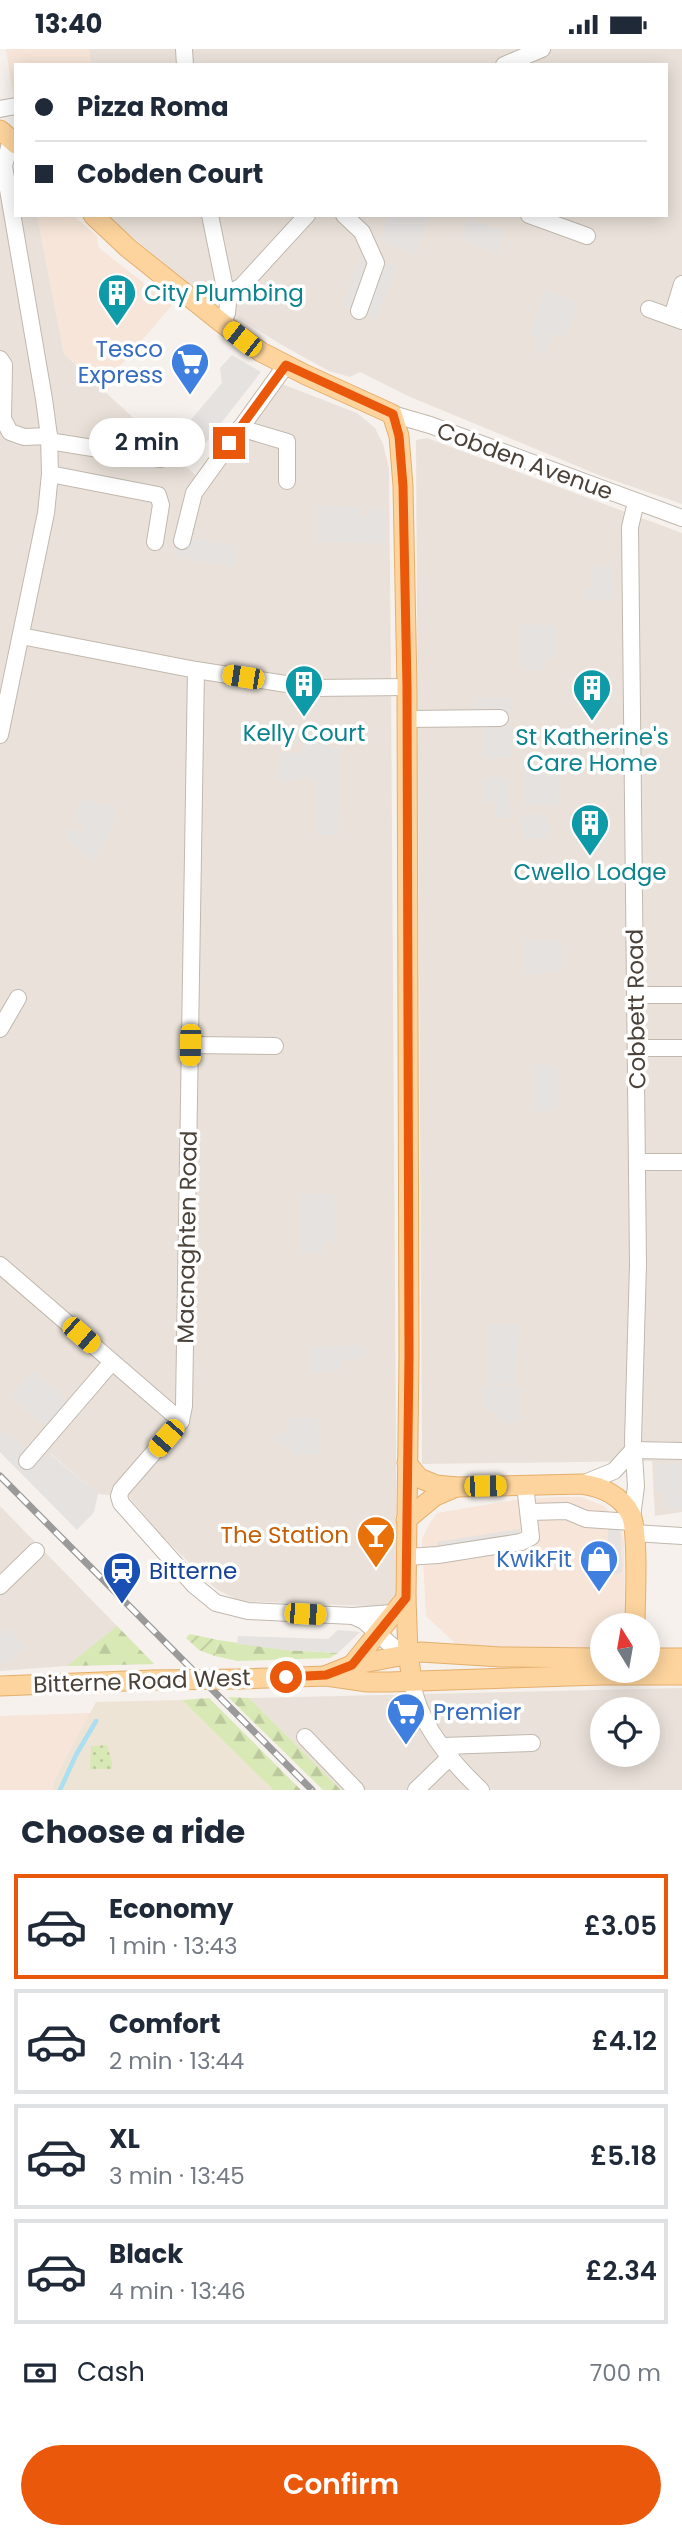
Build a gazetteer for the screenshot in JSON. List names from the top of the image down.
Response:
{
  "streets": {
    "main road": ["Cobden Avenue", "Cobbett Road", "Bitterne Road West"],
    "street": ["Macnaghten Road"]
  },
  "crossings": [
    ["Cobden Avenue", "Cobbett Road"]
  ],
  "places": {
    "building": [
      "City Plumbing",
      "Kelly Court",
      "St Katherine's Care Home",
      "Cwello Lodge"
    ],
    "supermarket": ["Tesco Express", "Premier"],
    "bar": ["The Station"],
    "shop": ["KwikFit"],
    "station": ["Bitterne"]
  },
  "north": "top",
  "page": {
    "status": "13:40",
    "banner": ["Pizza Roma", "Cobden Court"],
    "bubble": "2 min",
    "heading": "Choose a ride",
    "list": [
      {
        "name": "Economy",
        "note": "1 min · 13:43",
        "value": "£3.05"
      },
      {
        "name": "Comfort",
        "note": "2 min · 13:44",
        "value": "£4.12"
      },
      {
        "name": "XL",
        "note": "3 min · 13:45",
        "value": "£5.18"
      },
      {
        "name": "Black",
        "note": "4 min · 13:46",
        "value": "£2.34"
      }
    ],
    "pay": ["Cash", "700 m"],
    "buttons": "Confirm"
  }
}
